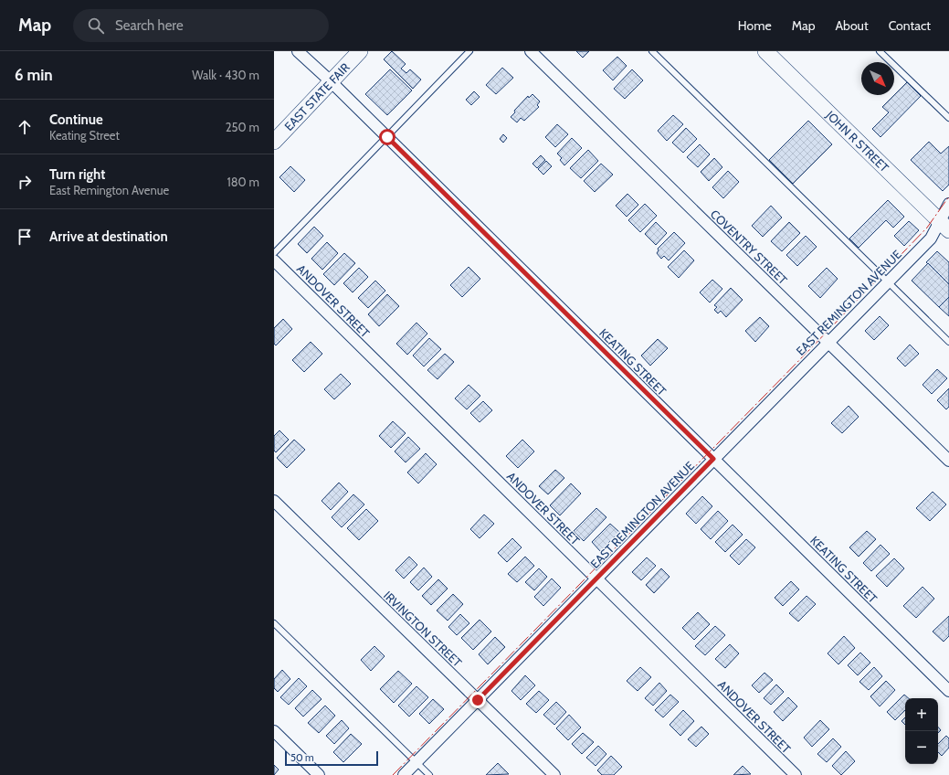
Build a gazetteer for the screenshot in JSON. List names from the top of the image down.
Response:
{
  "streets": {
    "main road": ["EAST STATE FAIR", "JOHN R STREET"],
    "street": [
      "COVENTRY STREET",
      "ANDOVER STREET",
      "EAST REMINGTON AVENUE",
      "KEATING STREET",
      "IRVINGTON STREET"
    ]
  },
  "crossings": [
    ["EAST STATE FAIR", "KEATING STREET"],
    ["JOHN R STREET", "EAST REMINGTON AVENUE"],
    ["COVENTRY STREET", "EAST REMINGTON AVENUE"],
    ["ANDOVER STREET", "EAST REMINGTON AVENUE"],
    ["EAST REMINGTON AVENUE", "KEATING STREET"],
    ["EAST REMINGTON AVENUE", "IRVINGTON STREET"]
  ],
  "scale_bar": "50 m",
  "north": "bottom right",
  "page": {
    "header": "Map",
    "search": "Search here",
    "nav": [
      "Home",
      "Map",
      "About",
      "Contact"
    ],
    "heading": ["6 min", "Walk · 430 m"],
    "list": [
      ["Continue", "Keating Street", "250 m"],
      ["Turn right", "East Remington Avenue", "180 m"],
      "Arrive at destination"
    ],
    "map_buttons": ["+", "−"],
    "scale": "50 m"
  }
}
